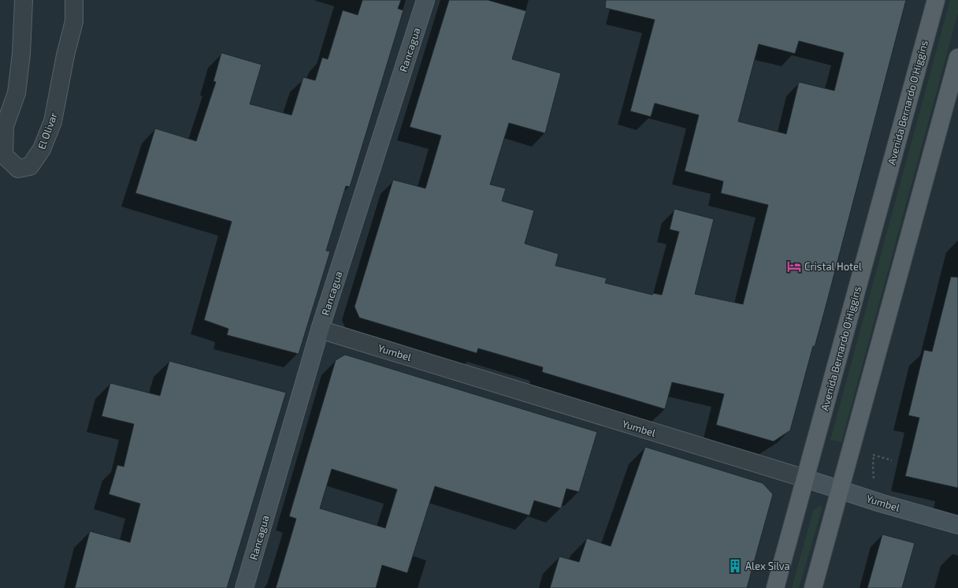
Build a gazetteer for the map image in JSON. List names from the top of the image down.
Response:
{
  "streets": {
    "main road": ["Avenida Bernardo O'Higgins"],
    "street": ["Rancagua", "El Olivar", "Yumbel"]
  },
  "crossings": [
    ["Rancagua", "Yumbel"],
    ["Avenida Bernardo O'Higgins", "Yumbel"]
  ],
  "places": {
    "hotel": ["Cristal Hotel"],
    "building": ["Alex Silva"]
  }
}
